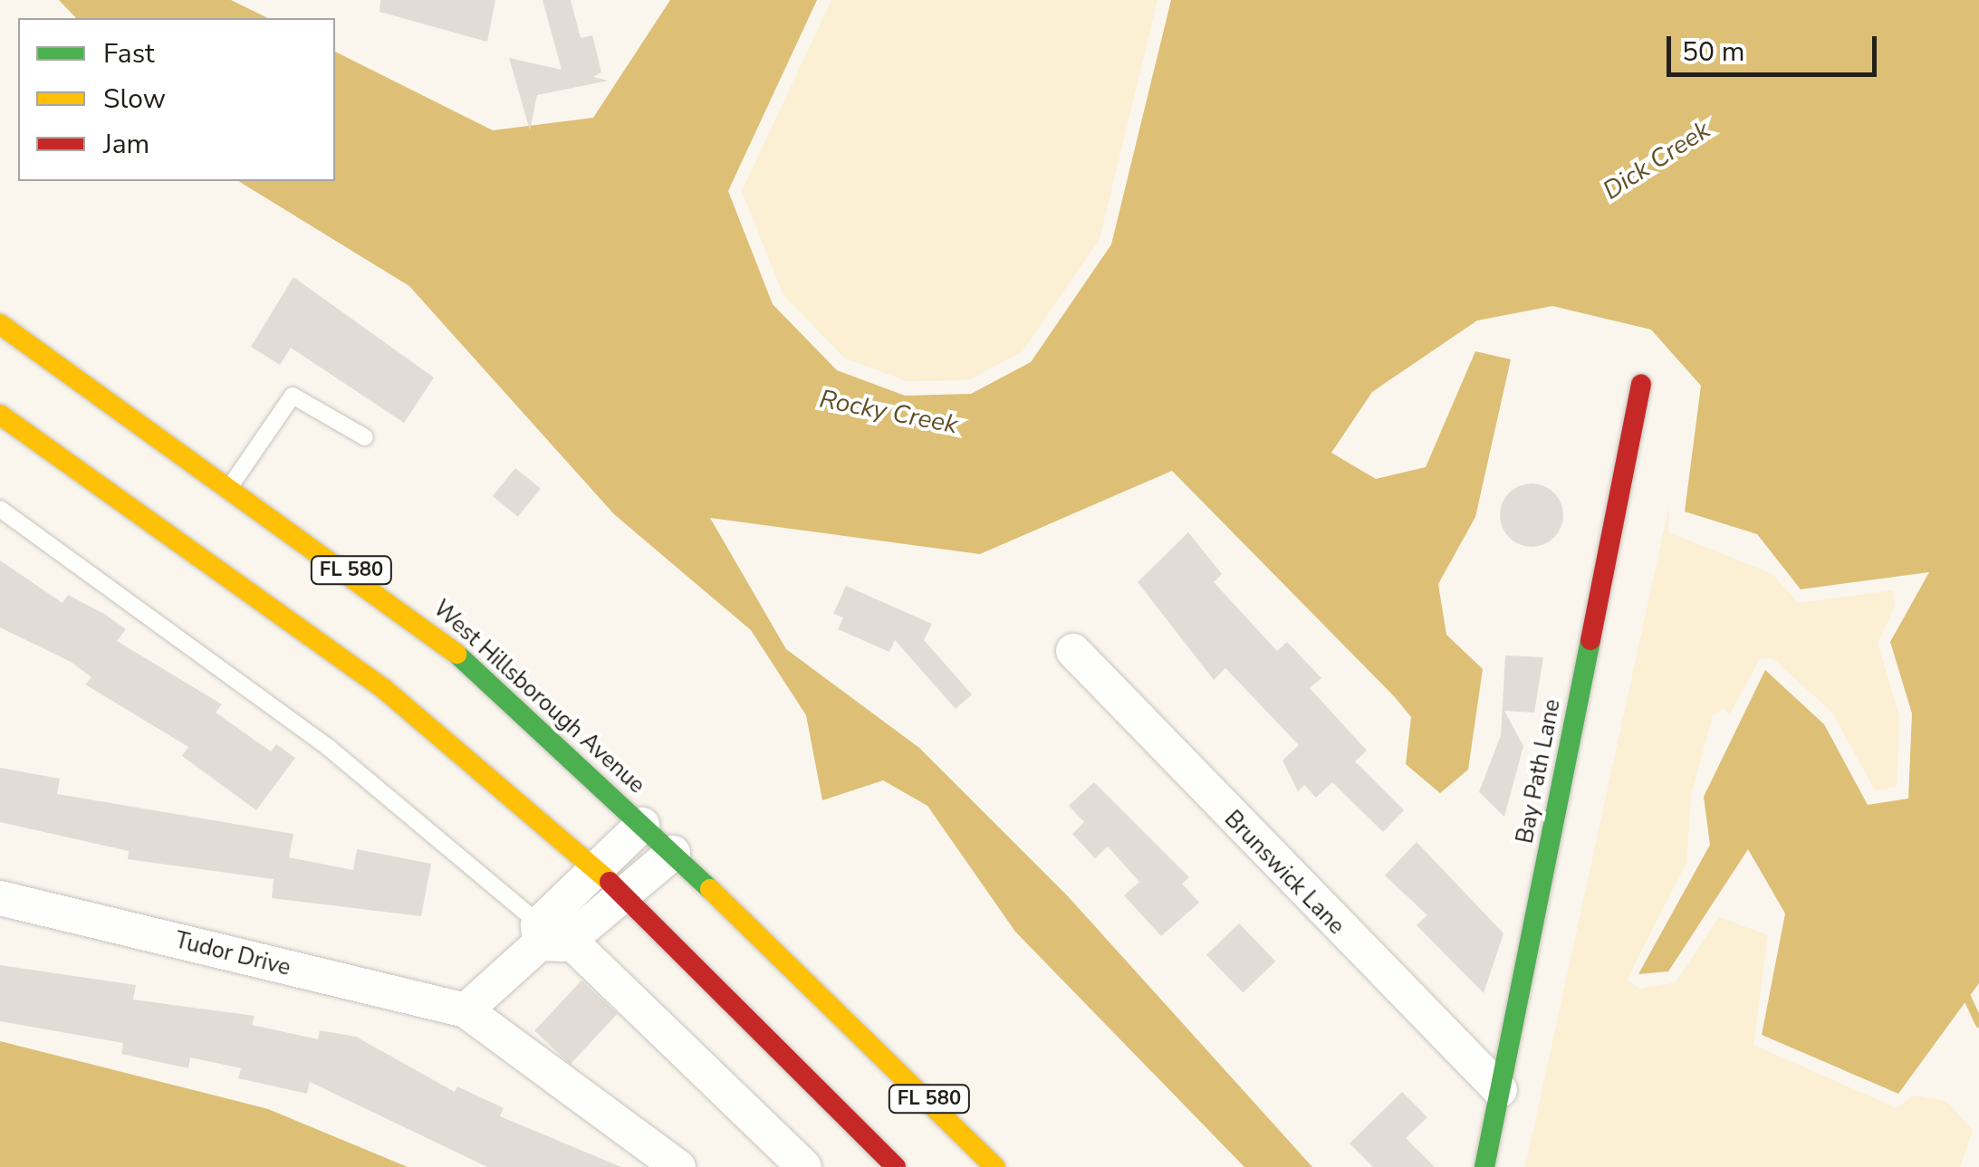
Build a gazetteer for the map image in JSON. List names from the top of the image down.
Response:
{
  "streets": {
    "main road": ["FL 580", "West Hillsborough Avenue", "Bay Path Lane"],
    "street": ["Brunswick Lane", "Tudor Drive"]
  },
  "crossings": [
    ["Bay Path Lane", "Brunswick Lane"]
  ],
  "water": ["Dick Creek", "Rocky Creek"],
  "legend": ["Fast", "Slow", "Jam"],
  "scale_bar": "50 m"
}
